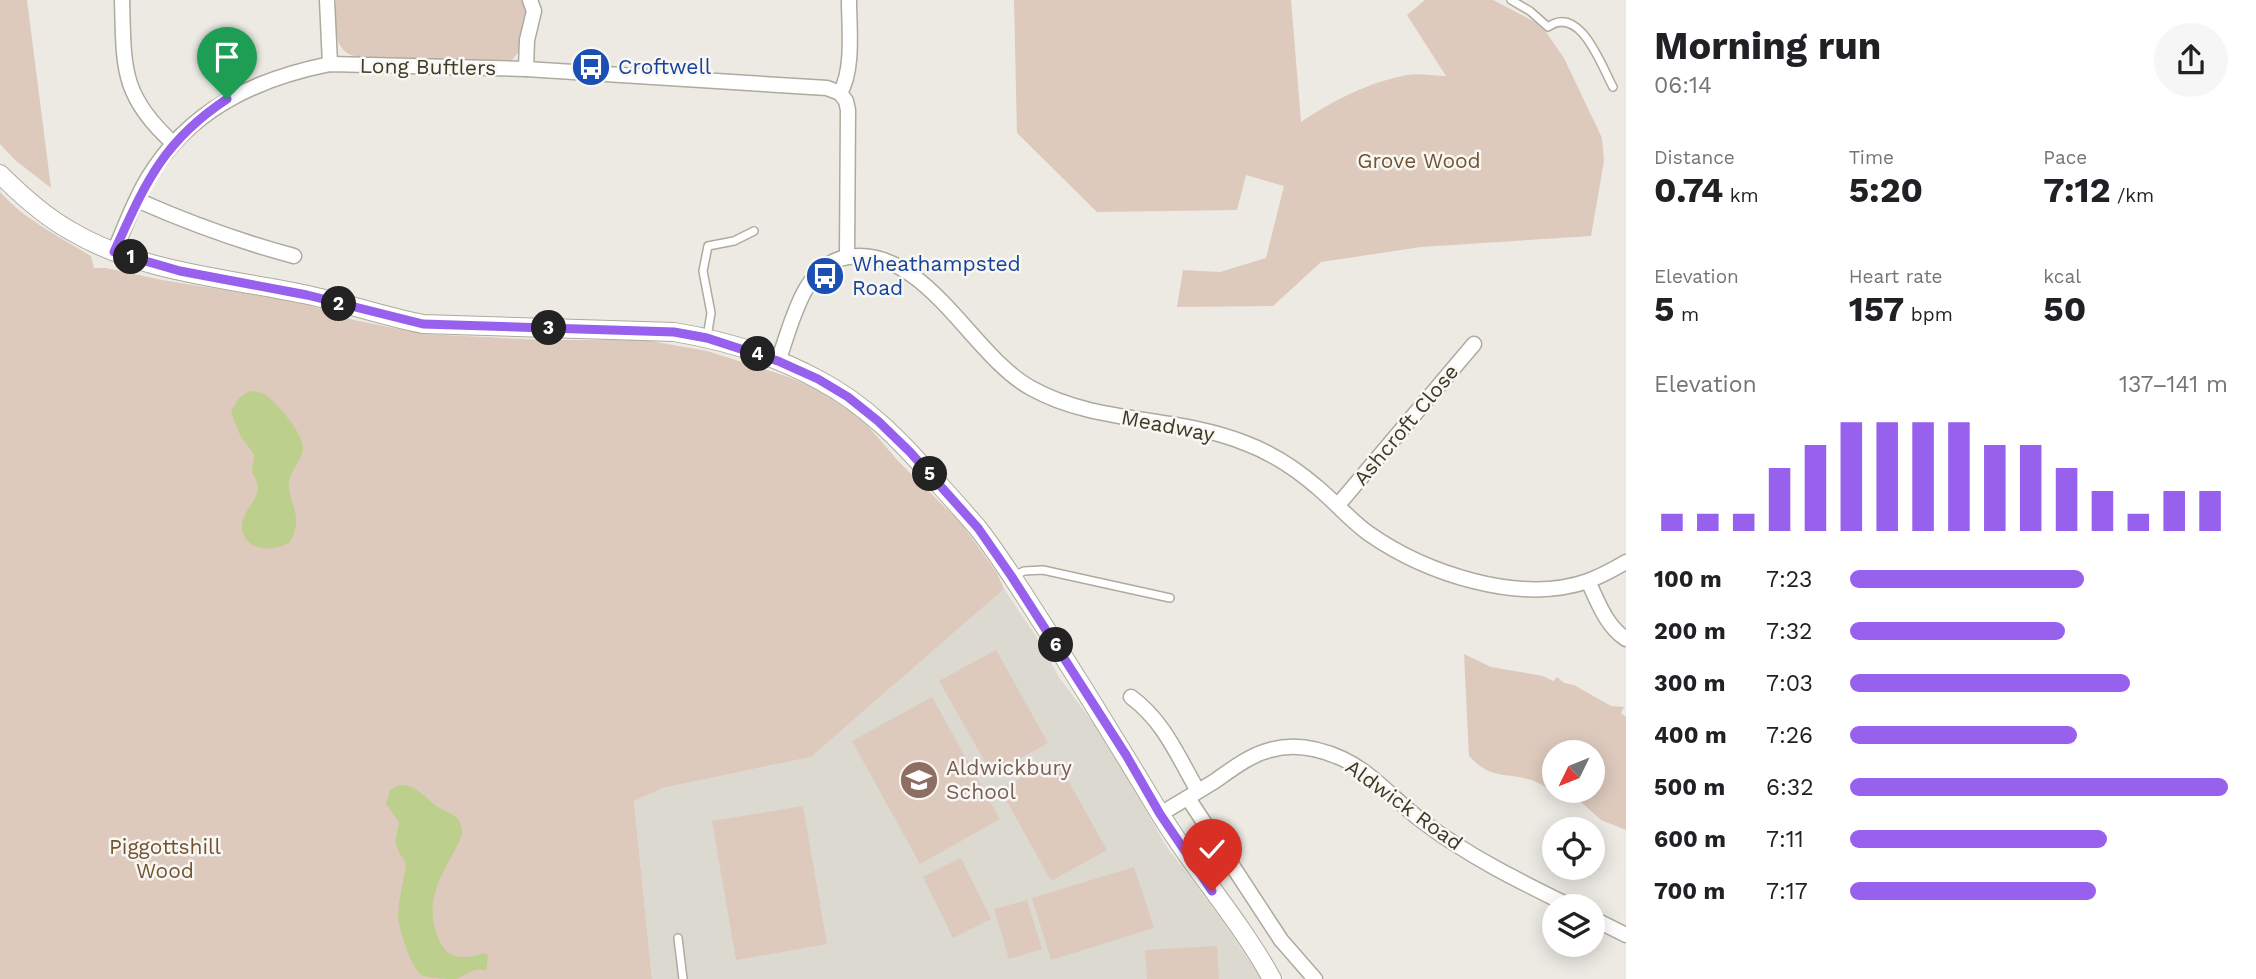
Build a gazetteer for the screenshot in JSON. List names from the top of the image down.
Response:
{
  "streets": {
    "street": [
      "Long Buftlers",
      "Ashcroft Close",
      "Meadway",
      "Aldwick Road"
    ]
  },
  "crossings": [
    ["Ashcroft Close", "Meadway"]
  ],
  "parks": ["Grove Wood", "Piggottshill Wood"],
  "places": {
    "bus stop": ["Croftwell", "Wheathampsted Road"],
    "school or university": ["Aldwickbury School"]
  },
  "north": "bottom left",
  "page": {
    "heading": ["Morning run", "06:14"],
    "stats": [
      ["Distance", "0.74 km"],
      ["Time", "5:20"],
      ["Pace", "7:12 /km"],
      ["Elevation", "5 m"],
      ["Heart rate", "157 bpm"],
      ["kcal", "50"]
    ],
    "pins": [
      "1",
      "2",
      "3",
      "4",
      "5",
      "6"
    ],
    "chart": ["Elevation", "137–141 m"],
    "list": [
      {
        "name": "100 m",
        "note": "7:23"
      },
      {
        "name": "200 m",
        "note": "7:32"
      },
      {
        "name": "300 m",
        "note": "7:03"
      },
      {
        "name": "400 m",
        "note": "7:26"
      },
      {
        "name": "500 m",
        "note": "6:32"
      },
      {
        "name": "600 m",
        "note": "7:11"
      },
      {
        "name": "700 m",
        "note": "7:17"
      }
    ]
  }
}
